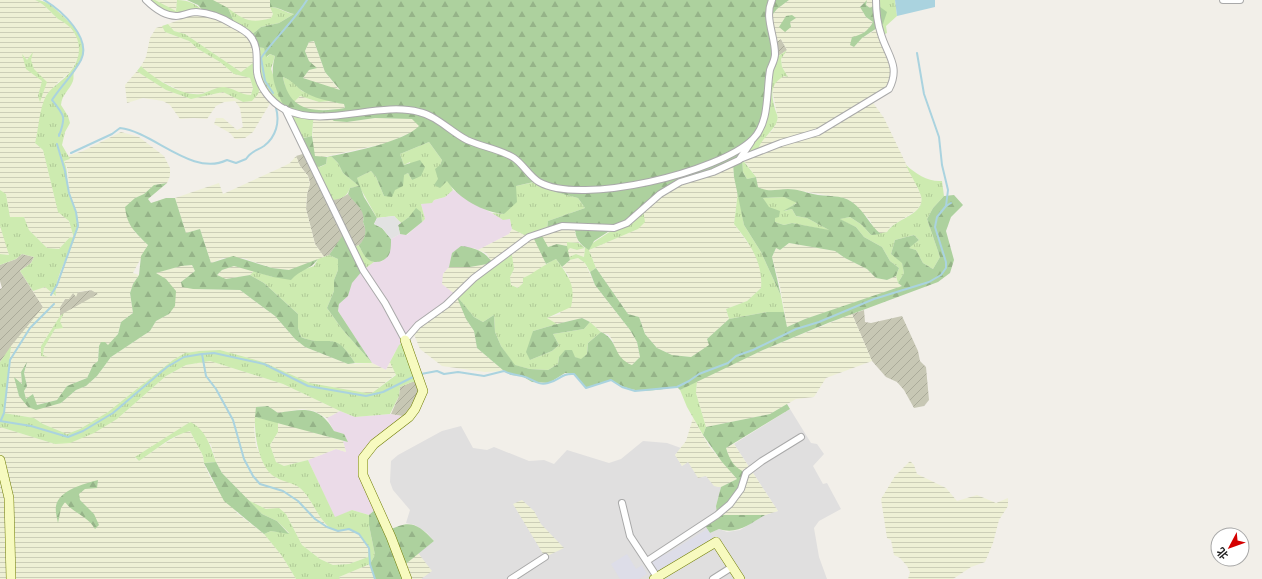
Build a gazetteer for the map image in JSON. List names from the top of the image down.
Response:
{
  "north": "bottom left"
}
